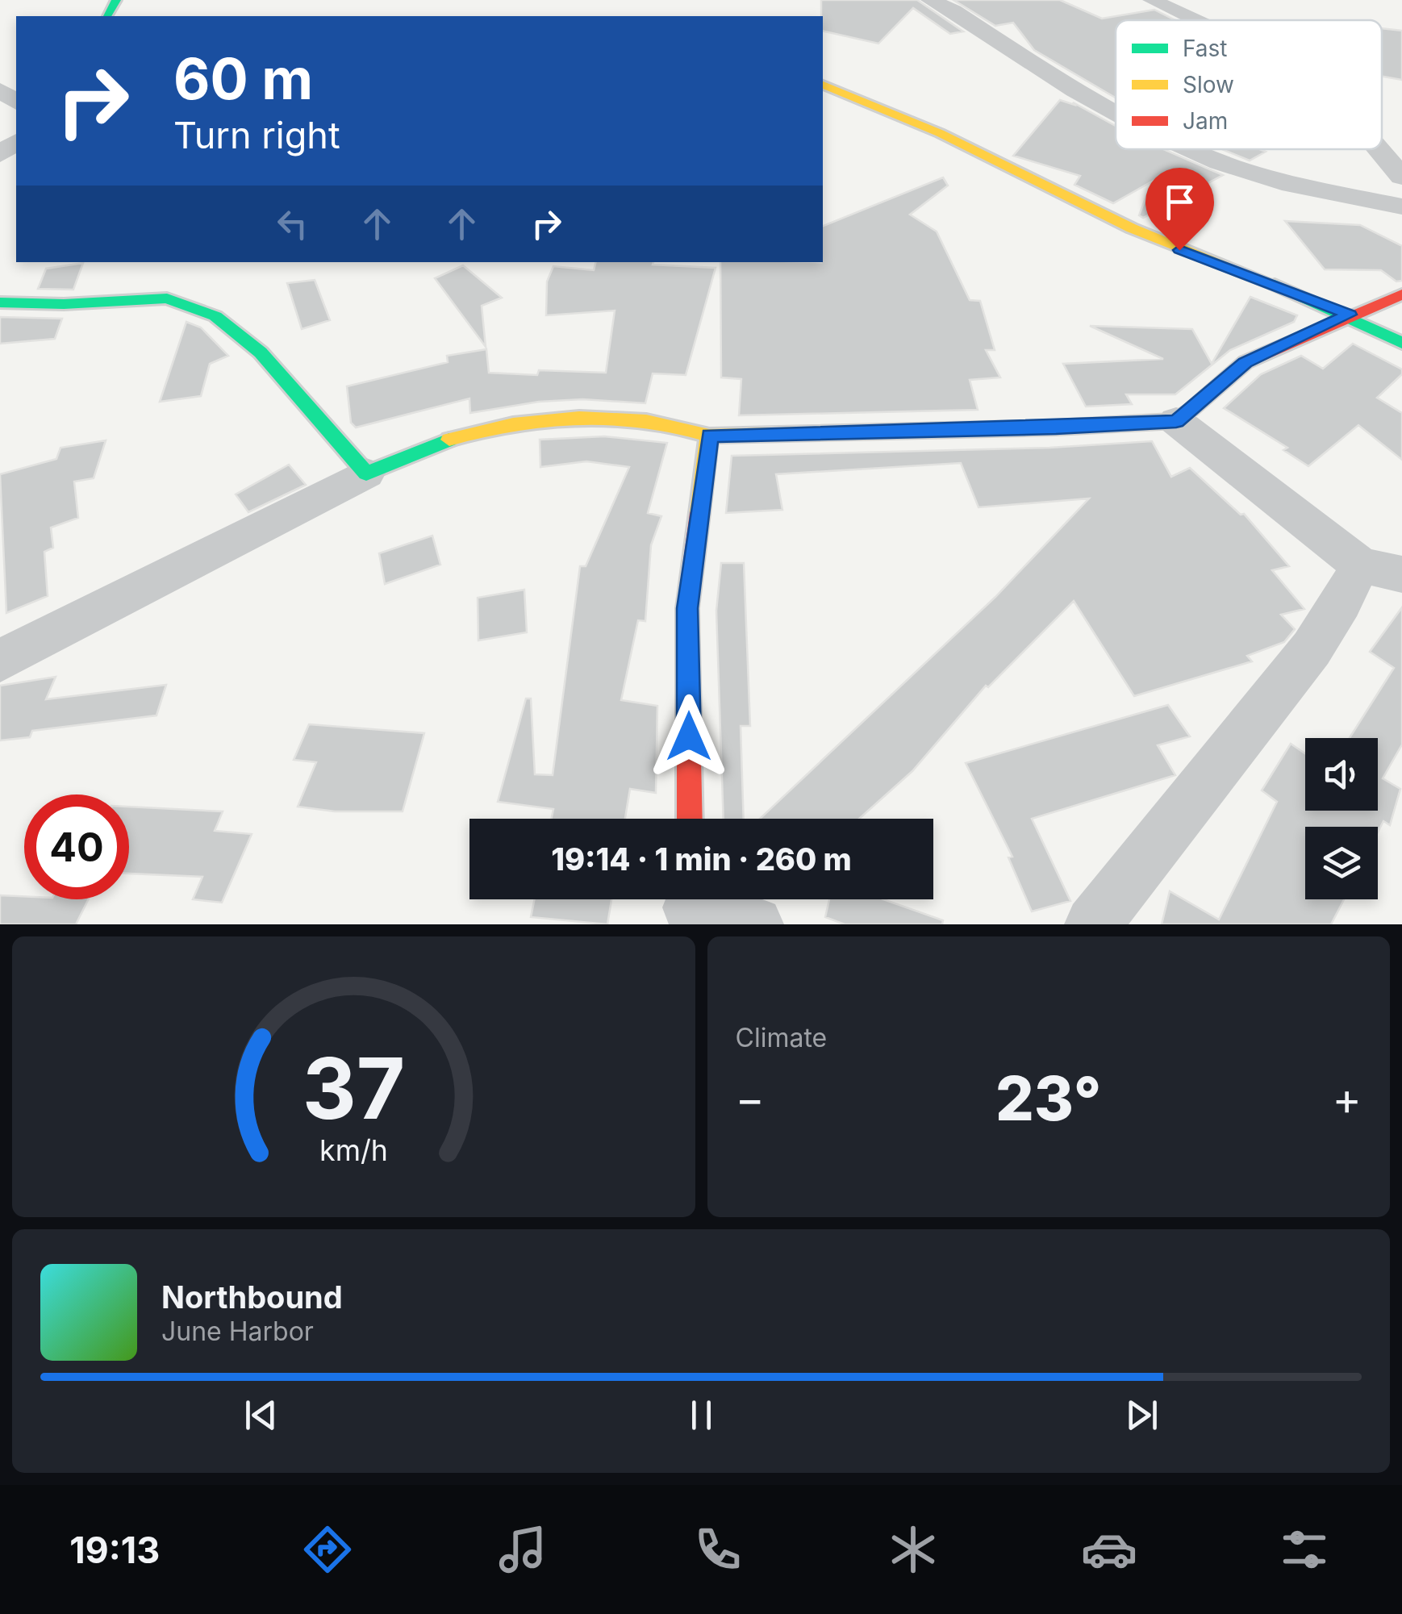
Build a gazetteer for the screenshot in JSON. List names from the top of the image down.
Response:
{
  "legend": ["Fast", "Slow", "Jam"],
  "page": {
    "turn": ["60 m", "Turn right"],
    "limit": "40",
    "trip": "19:14 · 1 min · 260 m",
    "tile": "Climate",
    "heat": ["−", "23°", "+"],
    "song": ["Northbound", "June Harbor"],
    "tabs": "19:13",
    "gauge": ["37", "km/h"]
  }
}
